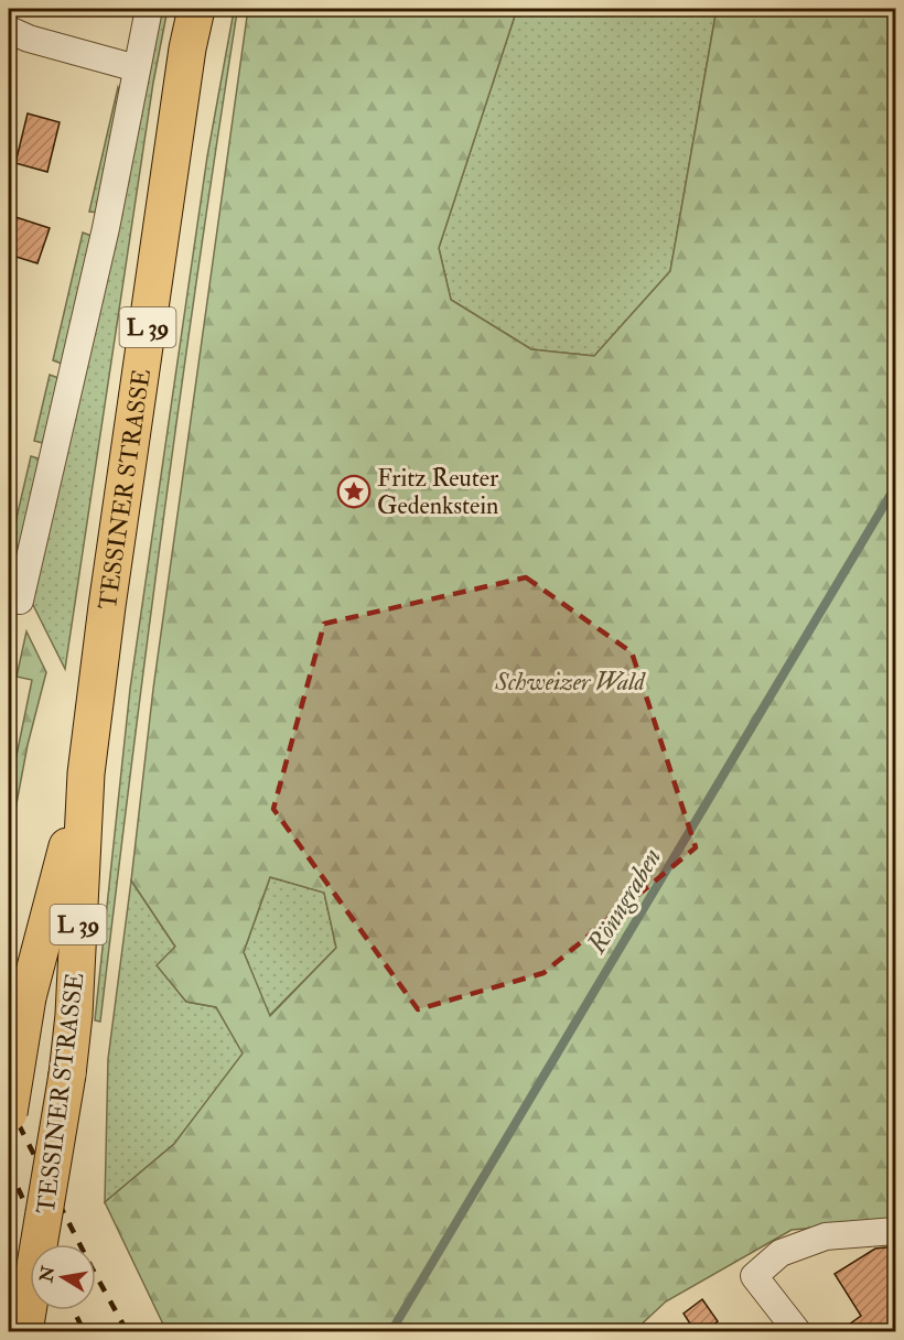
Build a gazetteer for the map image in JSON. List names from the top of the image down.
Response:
{
  "streets": {
    "main road": ["L 39", "TESSINER STRASSE"]
  },
  "water": ["Rönngraben"],
  "parks": ["Schweizer Wald"],
  "places": {
    "place": ["Fritz Reuter Gedenkstein"]
  },
  "north": "left"
}
